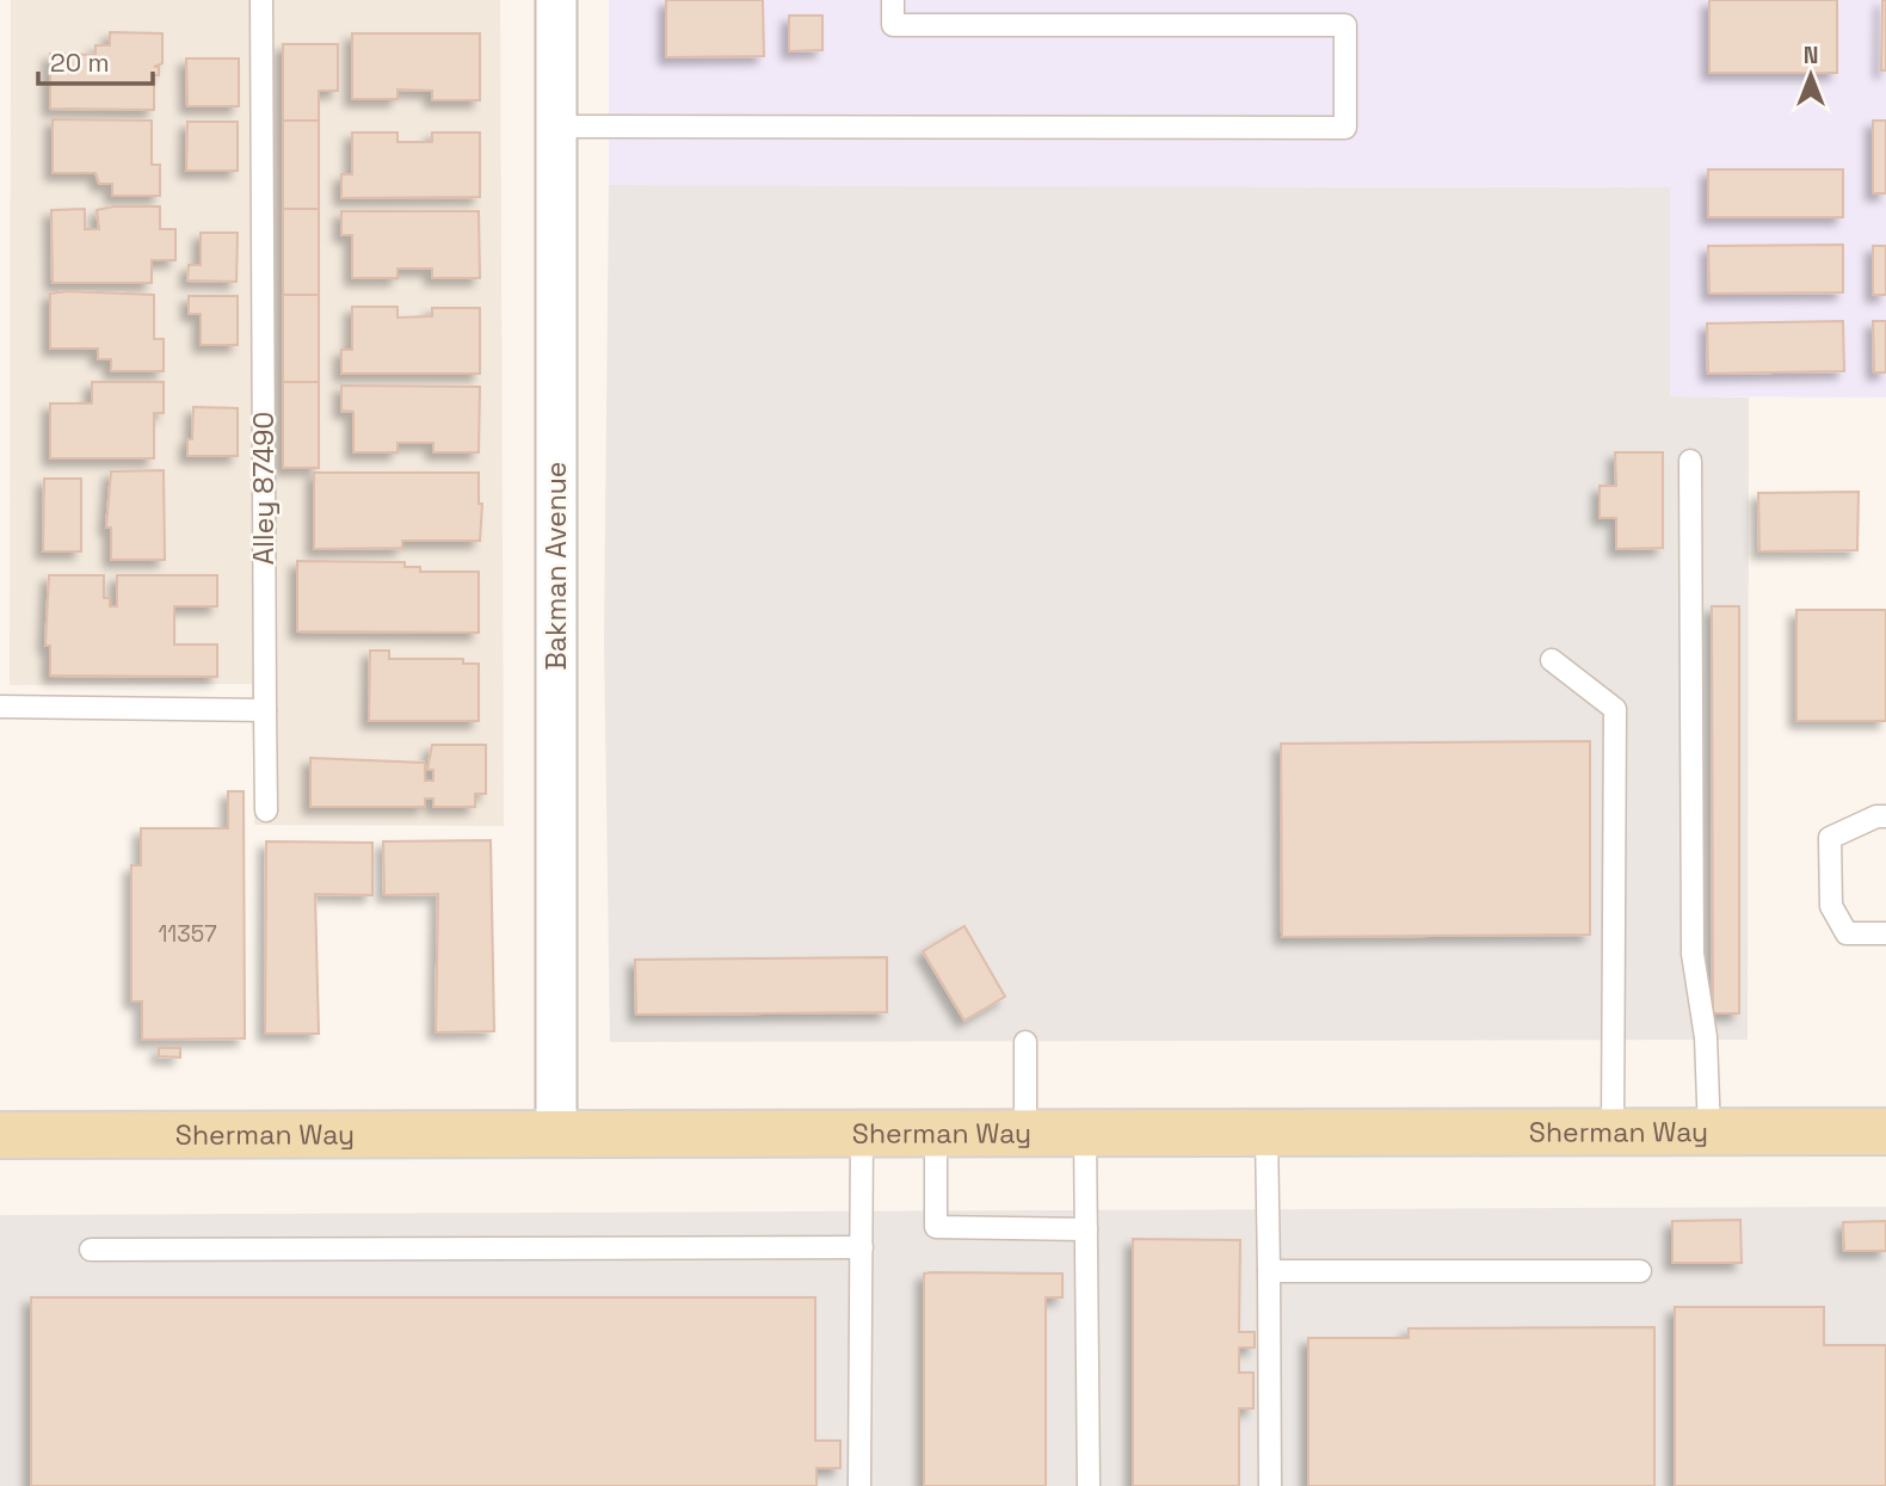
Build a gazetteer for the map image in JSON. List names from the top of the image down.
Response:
{
  "streets": {
    "main road": ["Sherman Way"],
    "street": ["Bakman Avenue"],
    "lane": ["Alley 87490"]
  },
  "crossings": [
    ["Bakman Avenue", "Sherman Way"]
  ],
  "house_numbers": ["11357"],
  "scale_bar": "20 m",
  "north": "top"
}
